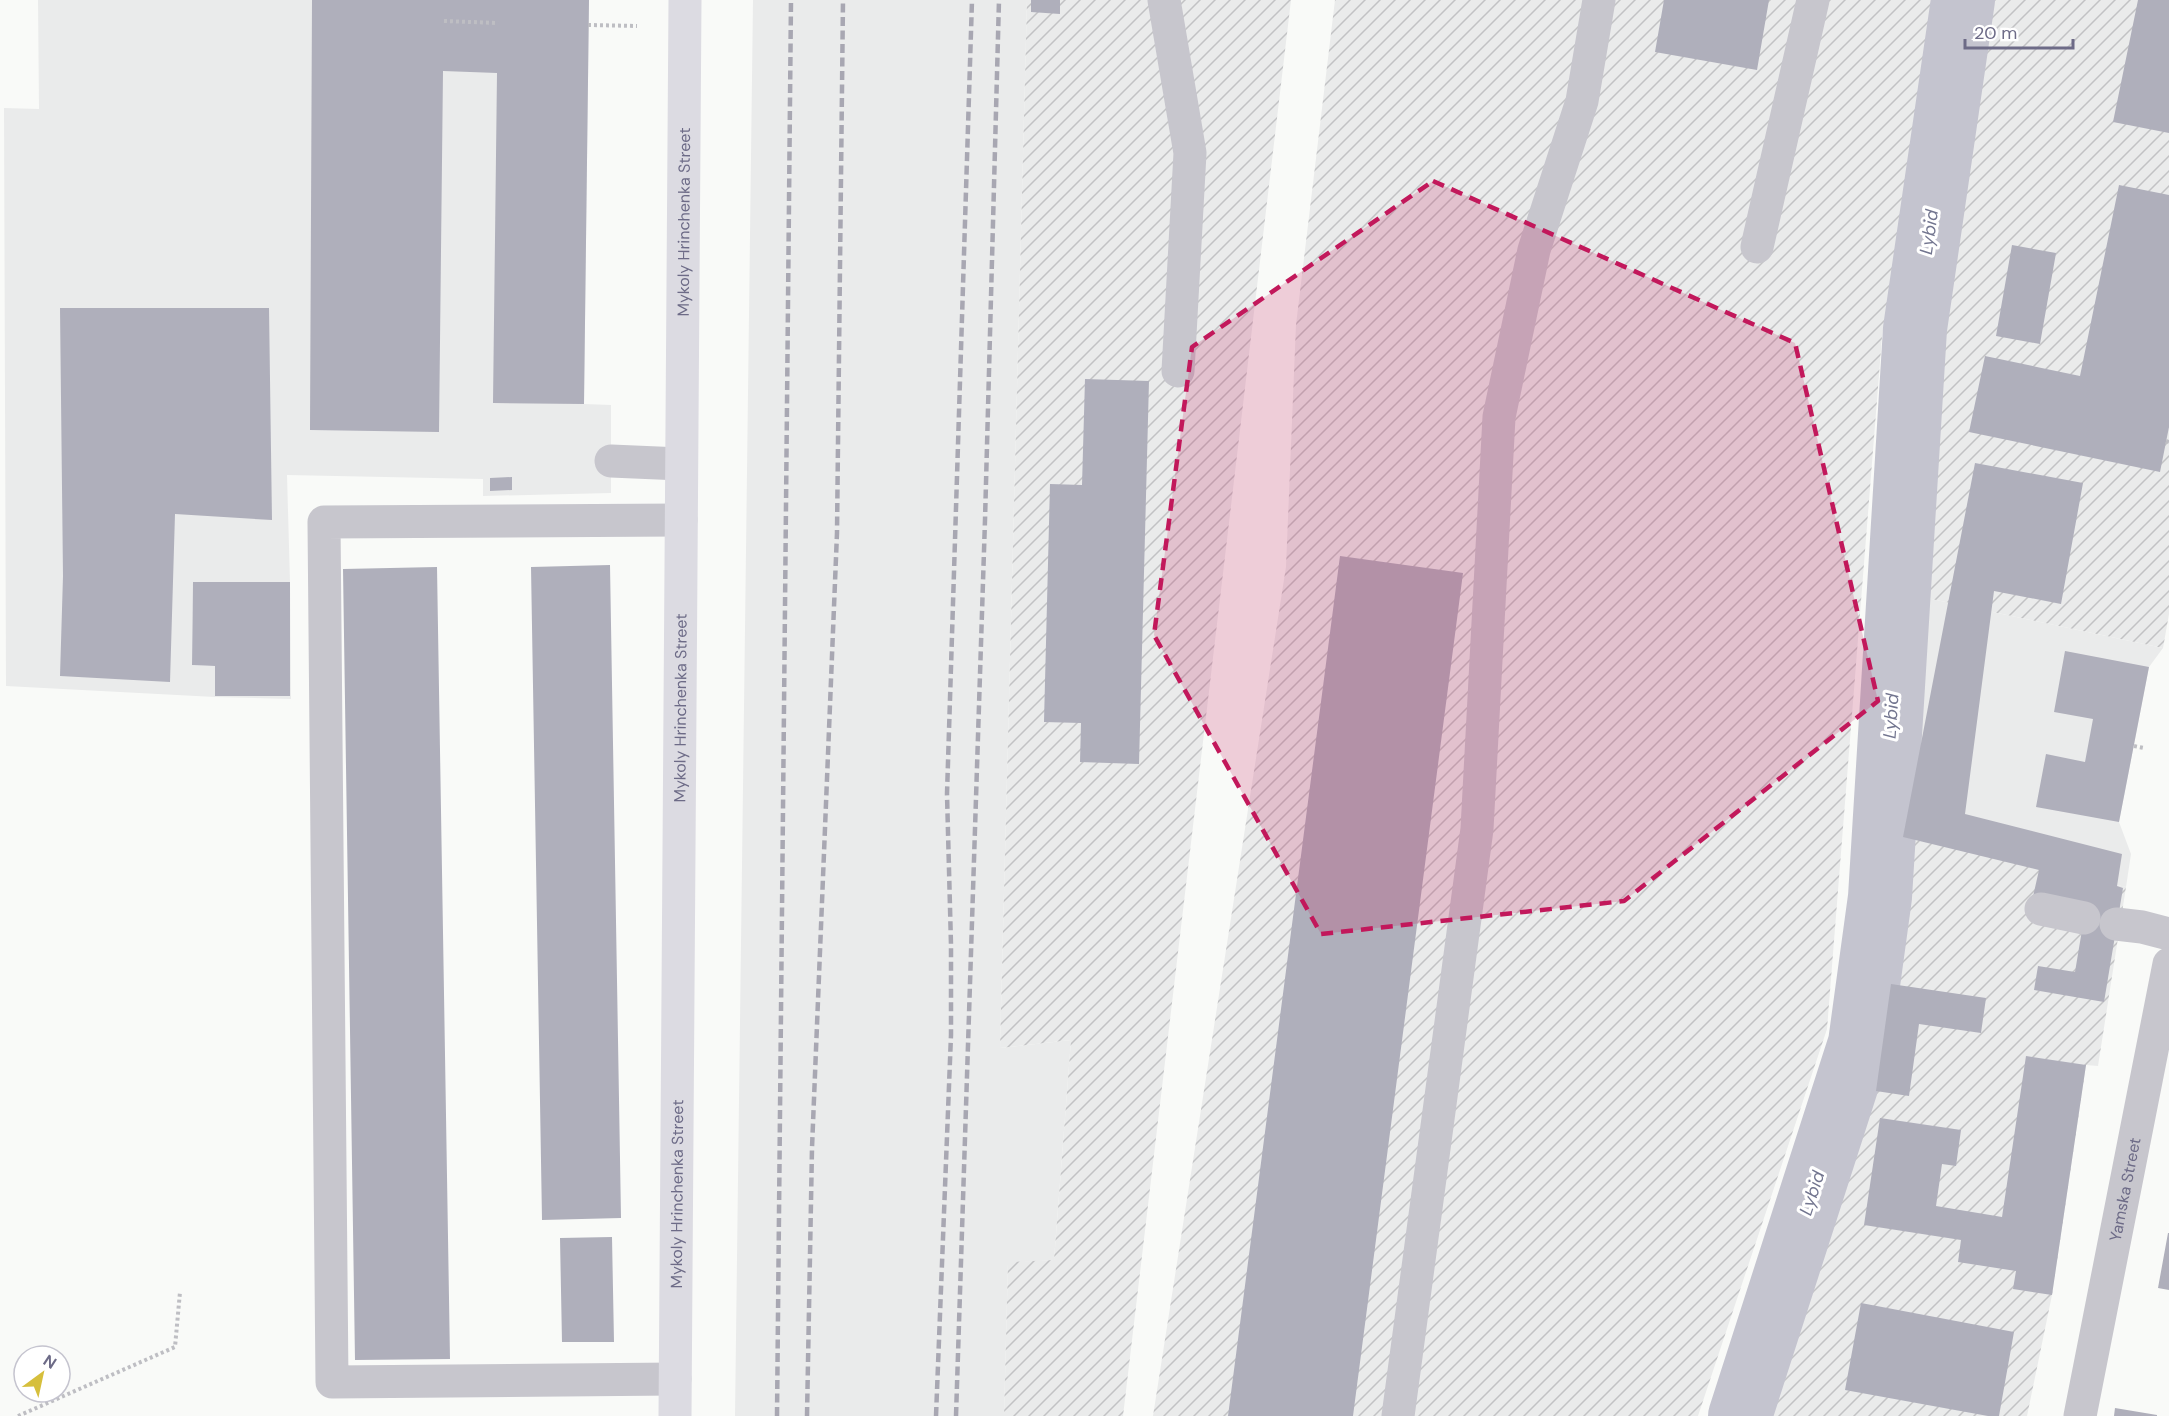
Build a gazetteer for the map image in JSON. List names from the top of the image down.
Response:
{
  "streets": {
    "main road": ["Mykoly Hrinchenka Street"],
    "street": ["Yamska Street"]
  },
  "water": ["Lybid"],
  "scale_bar": "20 m",
  "north": "top right"
}
